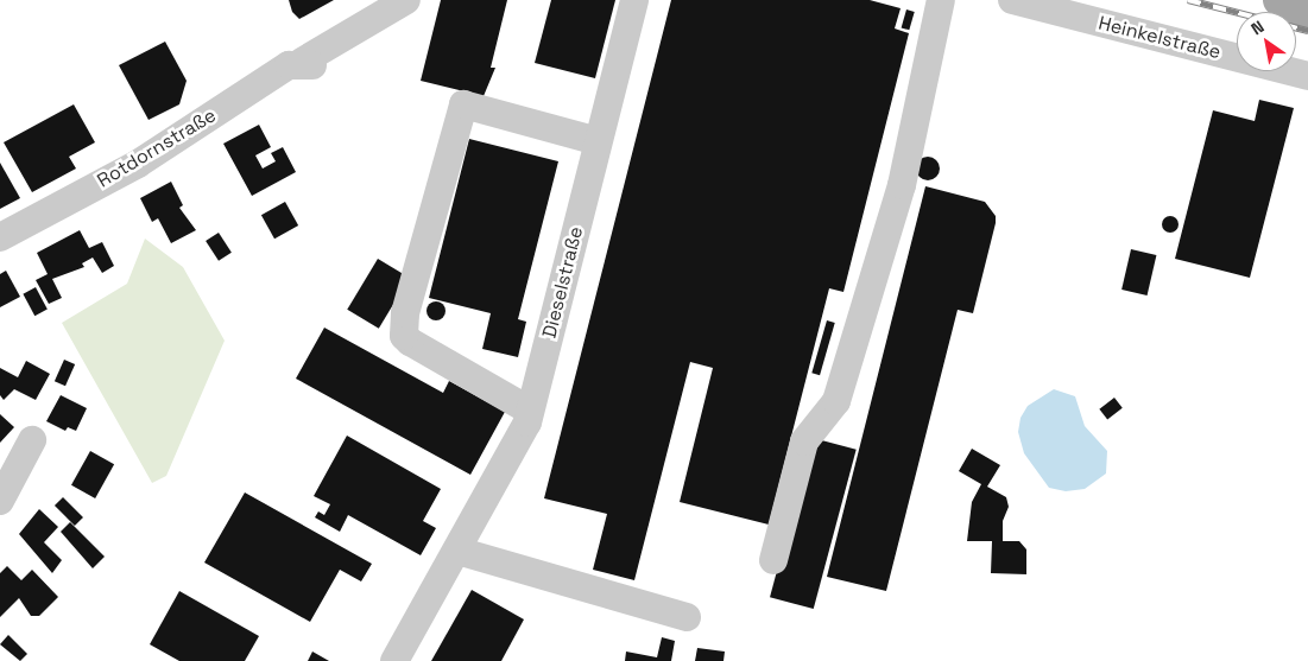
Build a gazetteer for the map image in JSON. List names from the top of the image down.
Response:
{
  "streets": {
    "street": ["Heinkelstraße", "Rotdornstraße", "Dieselstraße"]
  },
  "north": "top left"
}
